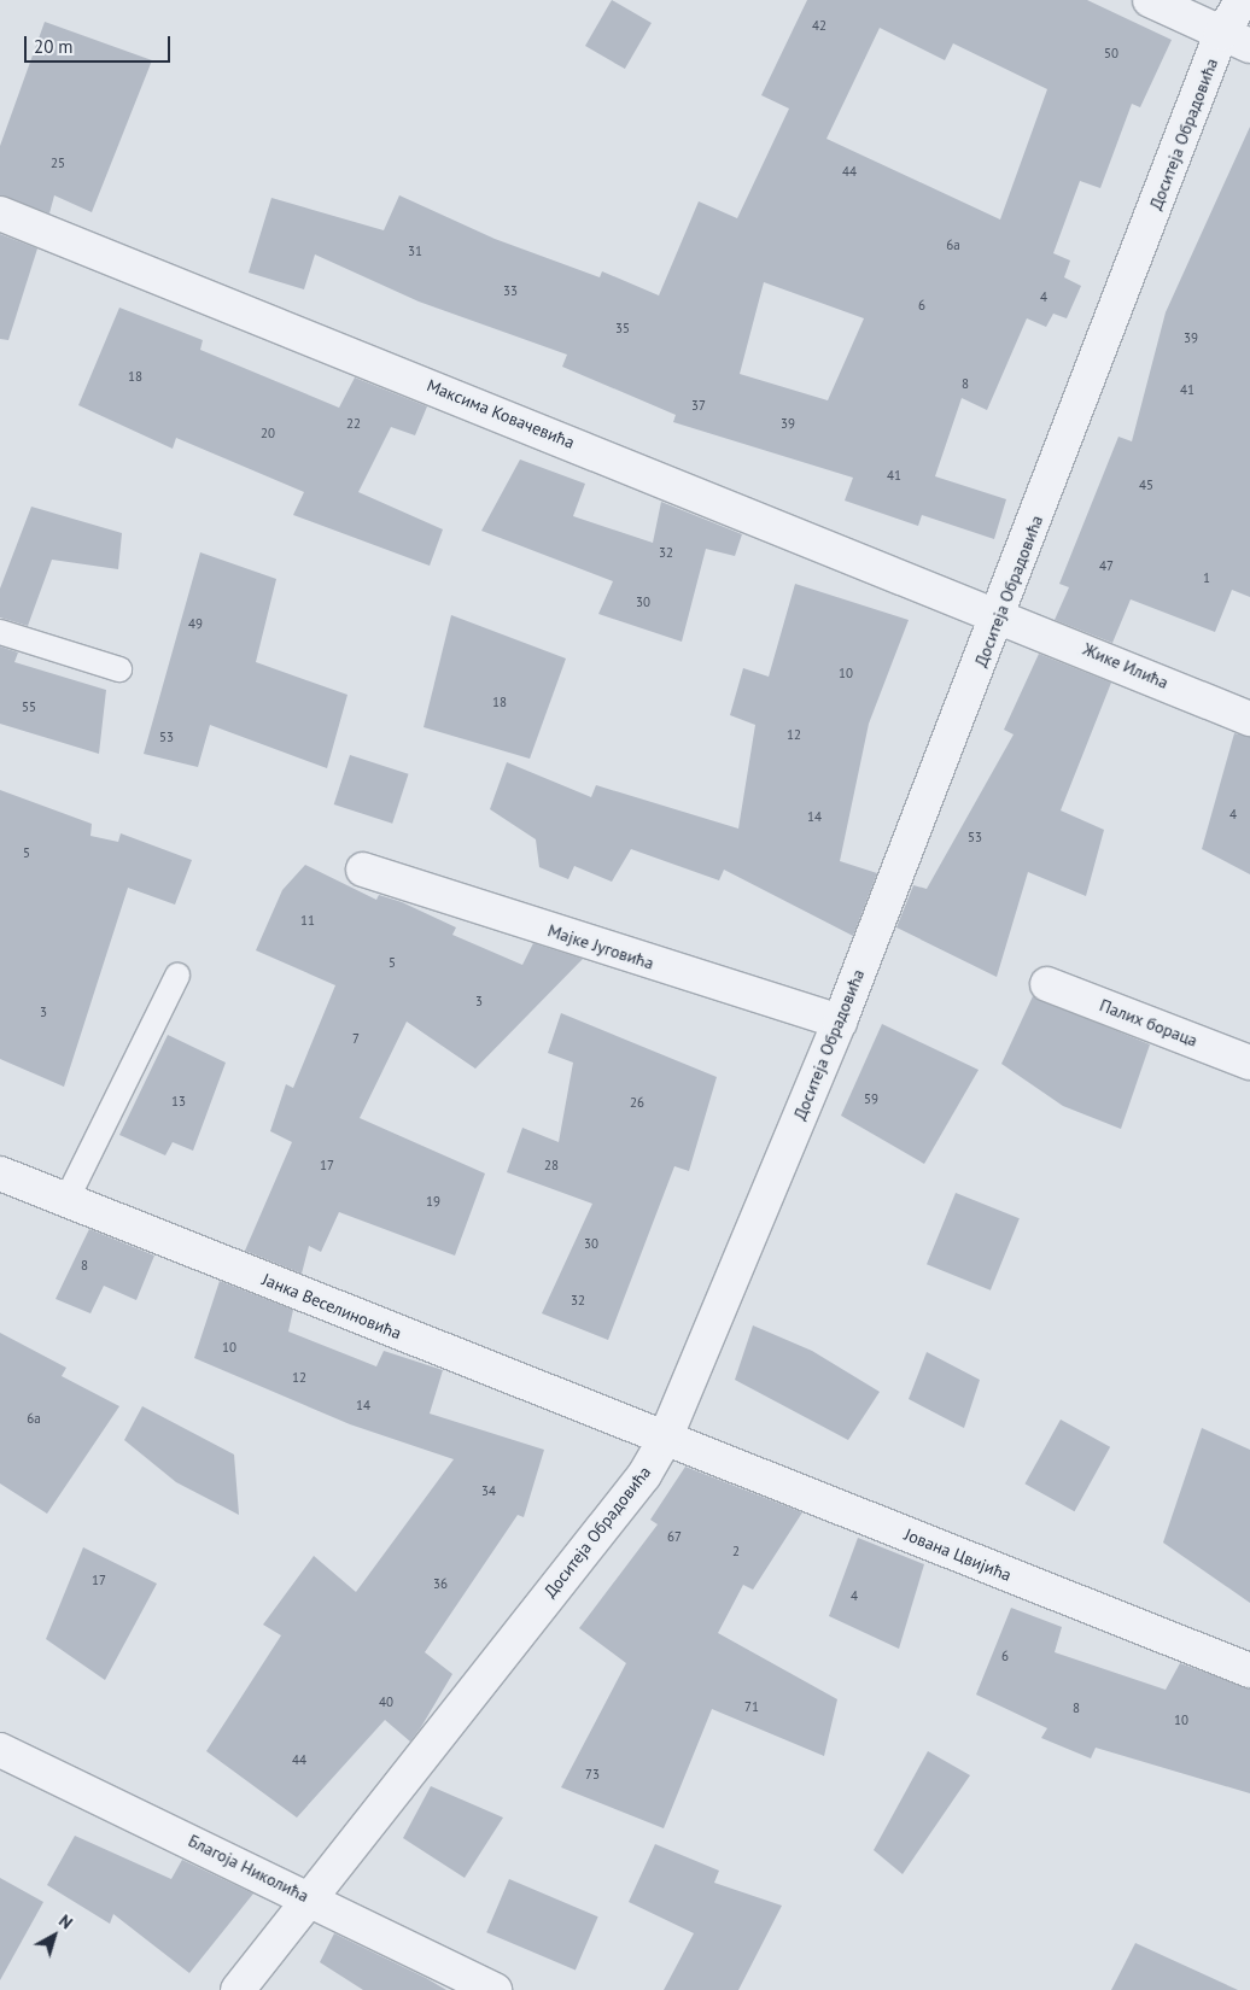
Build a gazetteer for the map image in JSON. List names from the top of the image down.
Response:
{
  "streets": {
    "street": [
      "Доситеја Обрадовића",
      "Максима Ковачевића",
      "Жике Илића",
      "Мајке Југовића",
      "Палих бораца",
      "Јанка Веселиновића",
      "Јована Цвијића",
      "Благоја Николића"
    ]
  },
  "crossings": [
    ["Доситеја Обрадовића", "Максима Ковачевића"],
    ["Доситеја Обрадовића", "Жике Илића"],
    ["Доситеја Обрадовића", "Мајке Југовића"],
    ["Доситеја Обрадовића", "Јанка Веселиновића"],
    ["Доситеја Обрадовића", "Јована Цвијића"],
    ["Доситеја Обрадовића", "Благоја Николића"],
    ["Максима Ковачевића", "Жике Илића"],
    ["Јанка Веселиновића", "Јована Цвијића"]
  ],
  "house_numbers": [
    "42",
    "50",
    "25",
    "44",
    "6a",
    "31",
    "33",
    "4",
    "6",
    "35",
    "39",
    "18",
    "8",
    "41",
    "37",
    "22",
    "39",
    "20",
    "41",
    "45",
    "32",
    "47",
    "1",
    "30",
    "49",
    "10",
    "18",
    "55",
    "12",
    "53",
    "4",
    "14",
    "53",
    "5",
    "11",
    "5",
    "3",
    "3",
    "7",
    "59",
    "13",
    "26",
    "17",
    "28",
    "19",
    "30",
    "8",
    "32",
    "10",
    "12",
    "14",
    "6a",
    "34",
    "67",
    "2",
    "17",
    "36",
    "4",
    "6",
    "40",
    "71",
    "8",
    "10",
    "44",
    "73"
  ],
  "scale_bar": "20 m",
  "north": "top right"
}
